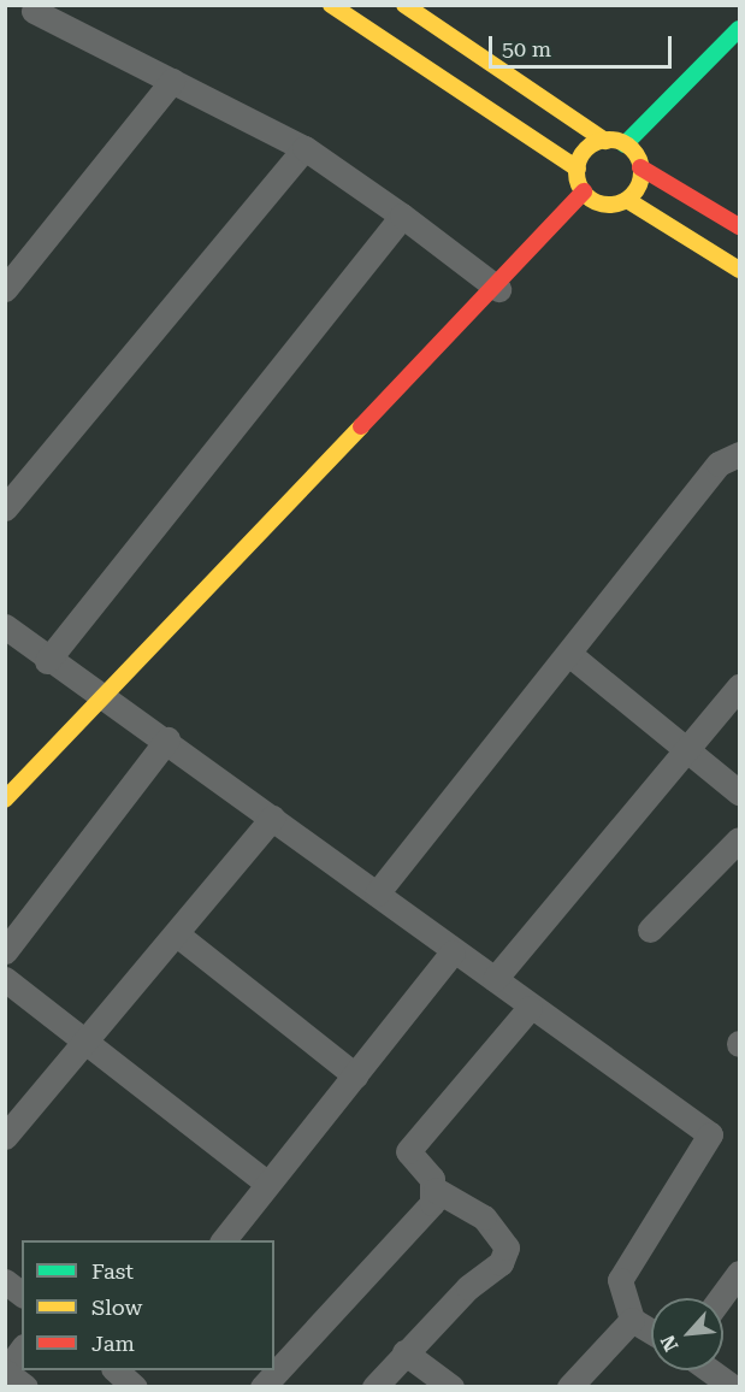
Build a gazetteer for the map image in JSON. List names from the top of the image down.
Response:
{
  "legend": ["Fast", "Slow", "Jam"],
  "scale_bar": "50 m",
  "north": "bottom left"
}
